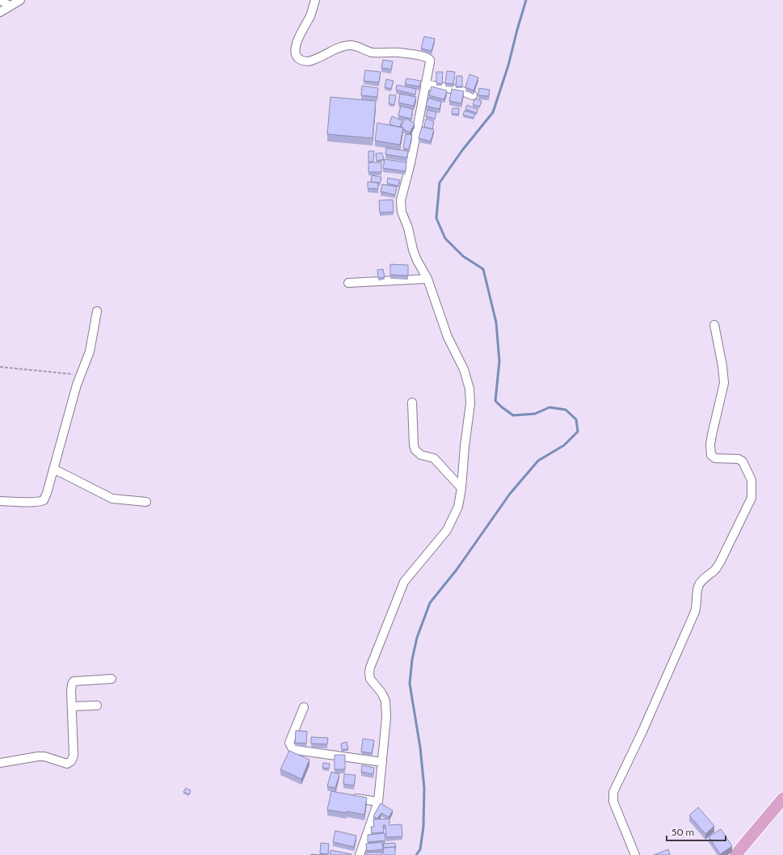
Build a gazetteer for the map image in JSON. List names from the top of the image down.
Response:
{
  "scale_bar": "50 m"
}
